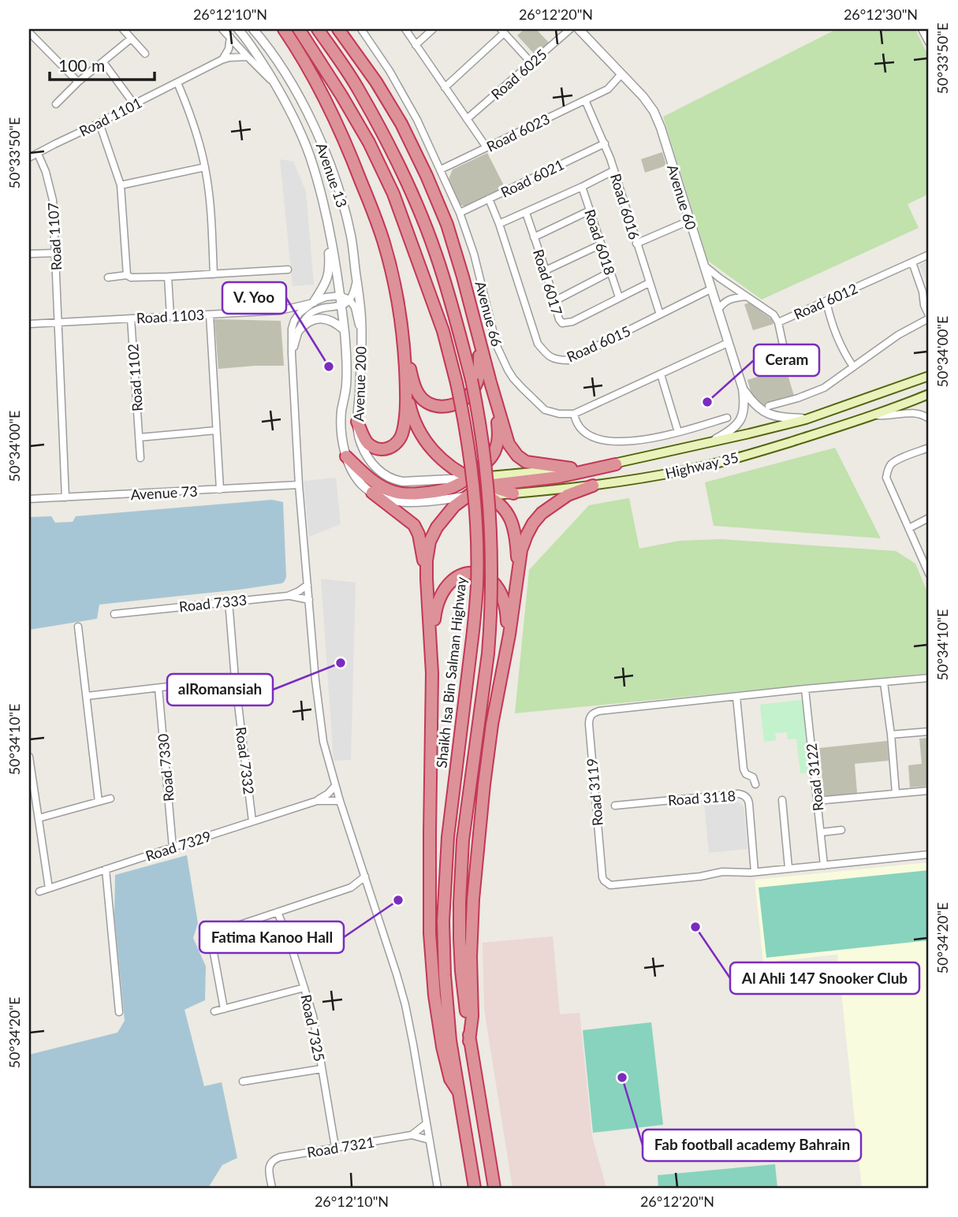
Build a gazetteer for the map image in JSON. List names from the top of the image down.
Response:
{
  "streets": {
    "highway": ["Shaikh Isa Bin Salman Highway"],
    "main road": ["Highway 35"],
    "street": [
      "Road 6025",
      "Road 1101",
      "Road 6023",
      "Avenue 13",
      "Road 6021",
      "Avenue 60",
      "Road 6016",
      "Road 1107",
      "Road 6018",
      "Road 6017",
      "Road 6012",
      "Avenue 66",
      "Road 1103",
      "Road 6015",
      "Road 1102",
      "Avenue 200",
      "Avenue 73",
      "Road 7333",
      "Road 7332",
      "Road 7330",
      "Road 3122",
      "Road 3119",
      "Road 3118",
      "Road 7329",
      "Road 7325",
      "Road 7321"
    ]
  },
  "crossings": [
    ["Road 1101", "Road 1107"],
    ["Road 6023", "Avenue 60"],
    ["Road 6023", "Road 6016"],
    ["Road 6023", "Avenue 66"],
    ["Avenue 13", "Avenue 200"],
    ["Road 6021", "Road 6016"],
    ["Road 6021", "Avenue 66"],
    ["Road 6021", "Road 6015"],
    ["Avenue 60", "Road 6012"],
    ["Avenue 60", "Road 6015"],
    ["Road 6016", "Road 6017"],
    ["Road 6016", "Road 6015"],
    ["Road 1107", "Road 1103"],
    ["Road 6018", "Road 6017"],
    ["Road 1103", "Road 1102"],
    ["Avenue 200", "Highway 35"],
    ["Road 7333", "Road 7332"],
    ["Road 7332", "Road 7329"],
    ["Road 7330", "Road 7329"],
    ["Road 3122", "Road 3119"],
    ["Road 3119", "Road 3118"],
    ["Road 7325", "Road 7321"]
  ],
  "places": [
    "V. Yoo",
    "Ceram",
    "alRomansiah",
    "Fatima Kanoo Hall",
    "Al Ahli 147 Snooker Club",
    "Fab football academy Bahrain"
  ],
  "scale_bar": "100 m",
  "coordinates": [
    "26°12'10\"N",
    "26°12'20\"N",
    "26°12'30\"N",
    "50°33'50\"E",
    "50°34'00\"E",
    "50°34'10\"E",
    "50°34'20\"E"
  ]
}
